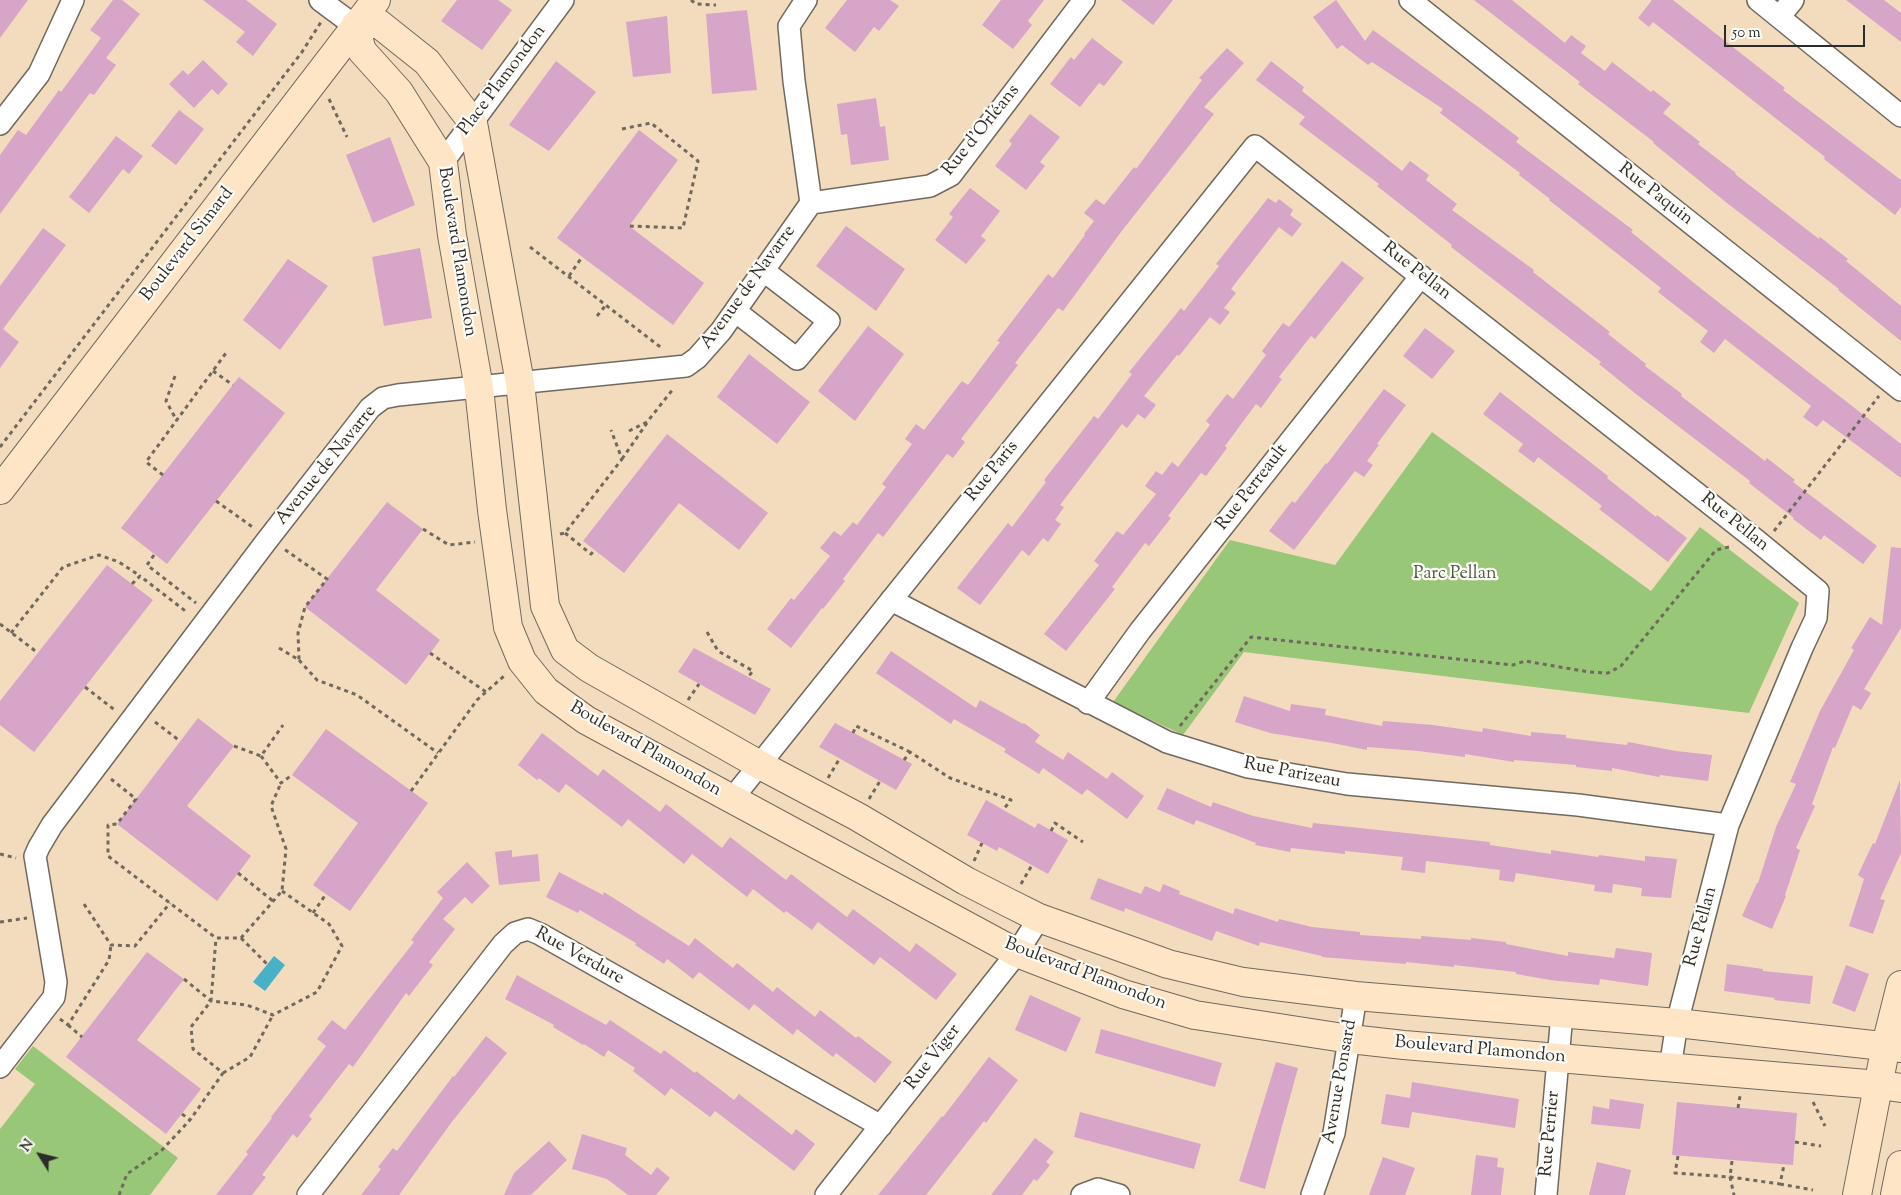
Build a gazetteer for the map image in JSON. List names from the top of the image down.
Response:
{
  "streets": {
    "street": [
      "Place Plamondon",
      "Rue d'Orléans",
      "Rue Paquin",
      "Boulevard Simard",
      "Boulevard Plamondon",
      "Rue Pellan",
      "Avenue de Navarre",
      "Rue Paris",
      "Rue Perreault",
      "Rue Parizeau",
      "Rue Verdure",
      "Rue Viger",
      "Avenue Ponsard",
      "Rue Perrier"
    ]
  },
  "crossings": [
    ["Place Plamondon", "Boulevard Plamondon"],
    ["Rue d'Orléans", "Avenue de Navarre"],
    ["Boulevard Simard", "Boulevard Plamondon"],
    ["Boulevard Plamondon", "Rue Pellan"],
    ["Boulevard Plamondon", "Avenue de Navarre"],
    ["Boulevard Plamondon", "Rue Paris"],
    ["Boulevard Plamondon", "Rue Viger"],
    ["Boulevard Plamondon", "Avenue Ponsard"],
    ["Boulevard Plamondon", "Rue Perrier"],
    ["Rue Pellan", "Rue Paris"],
    ["Rue Pellan", "Rue Perreault"],
    ["Rue Pellan", "Rue Parizeau"],
    ["Rue Paris", "Rue Parizeau"],
    ["Rue Perreault", "Rue Parizeau"],
    ["Rue Verdure", "Rue Viger"]
  ],
  "parks": ["Parc Pellan"],
  "scale_bar": "50 m",
  "north": "top left"
}
